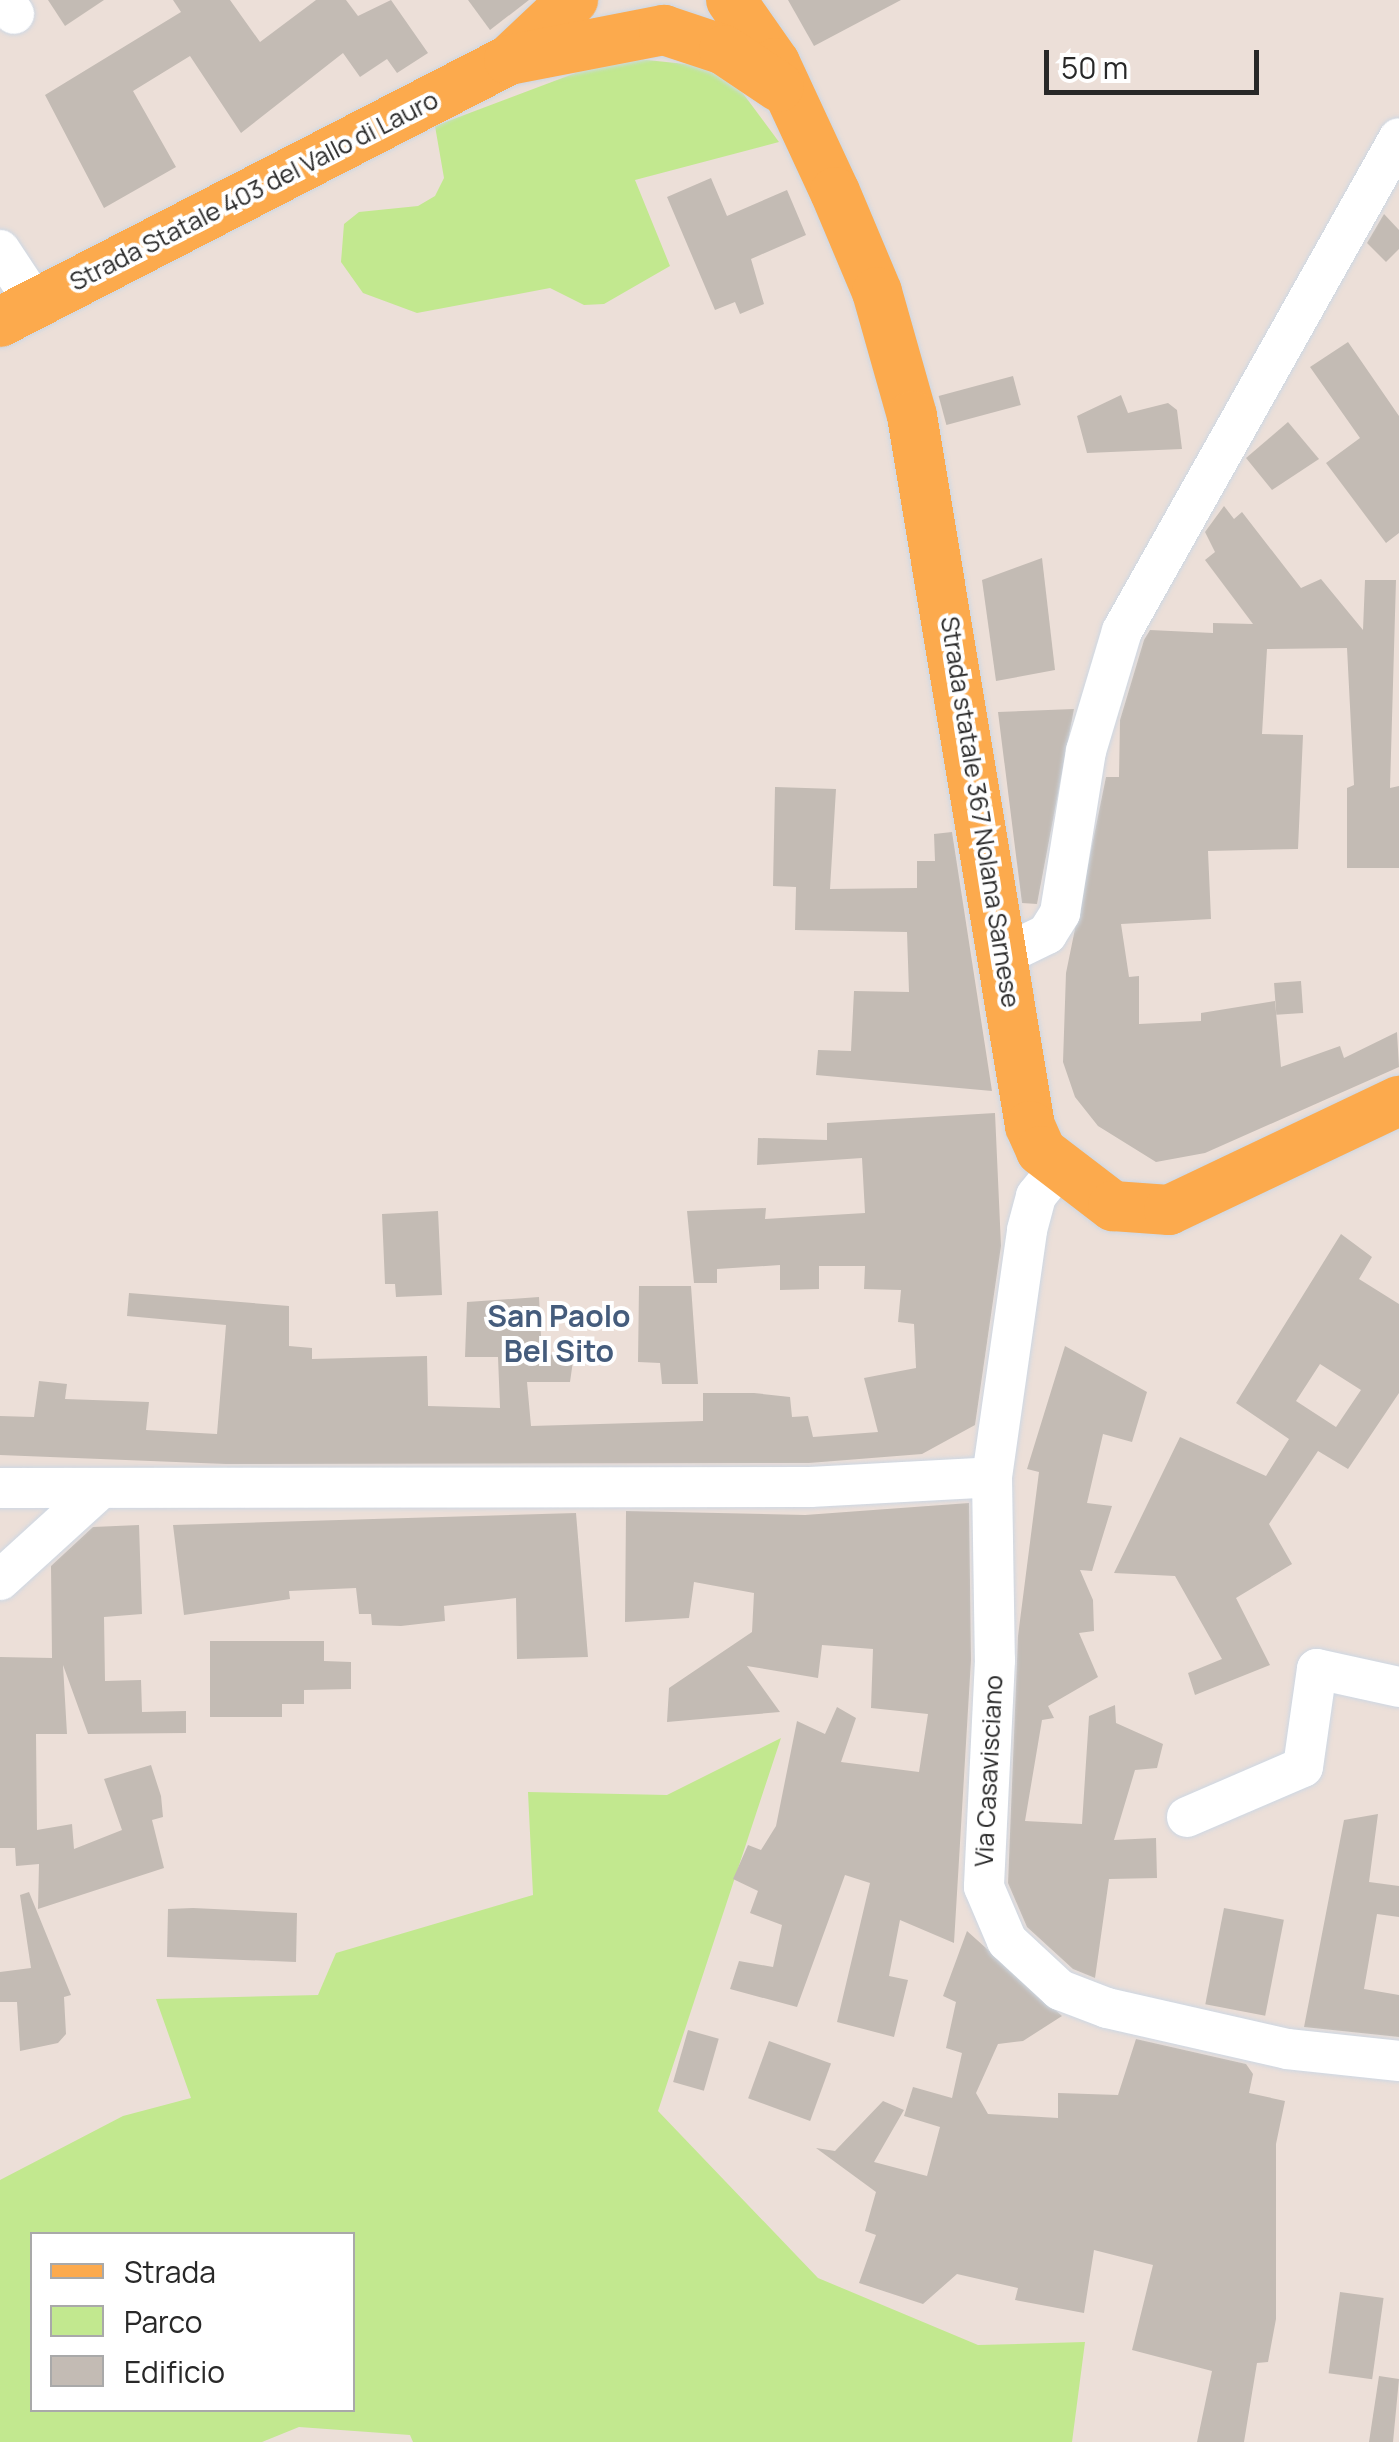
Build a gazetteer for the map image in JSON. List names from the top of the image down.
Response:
{
  "streets": {
    "main road": ["Strada Statale 403 del Vallo di Lauro", "Strada statale 367 Nolana Sarnese"],
    "street": ["Via Casavisciano"]
  },
  "crossings": [
    ["Strada Statale 403 del Vallo di Lauro", "Strada statale 367 Nolana Sarnese"],
    ["Strada statale 367 Nolana Sarnese", "Via Casavisciano"]
  ],
  "districts": ["San Paolo Bel Sito"],
  "legend": ["Strada", "Parco", "Edificio"],
  "scale_bar": "50 m"
}
